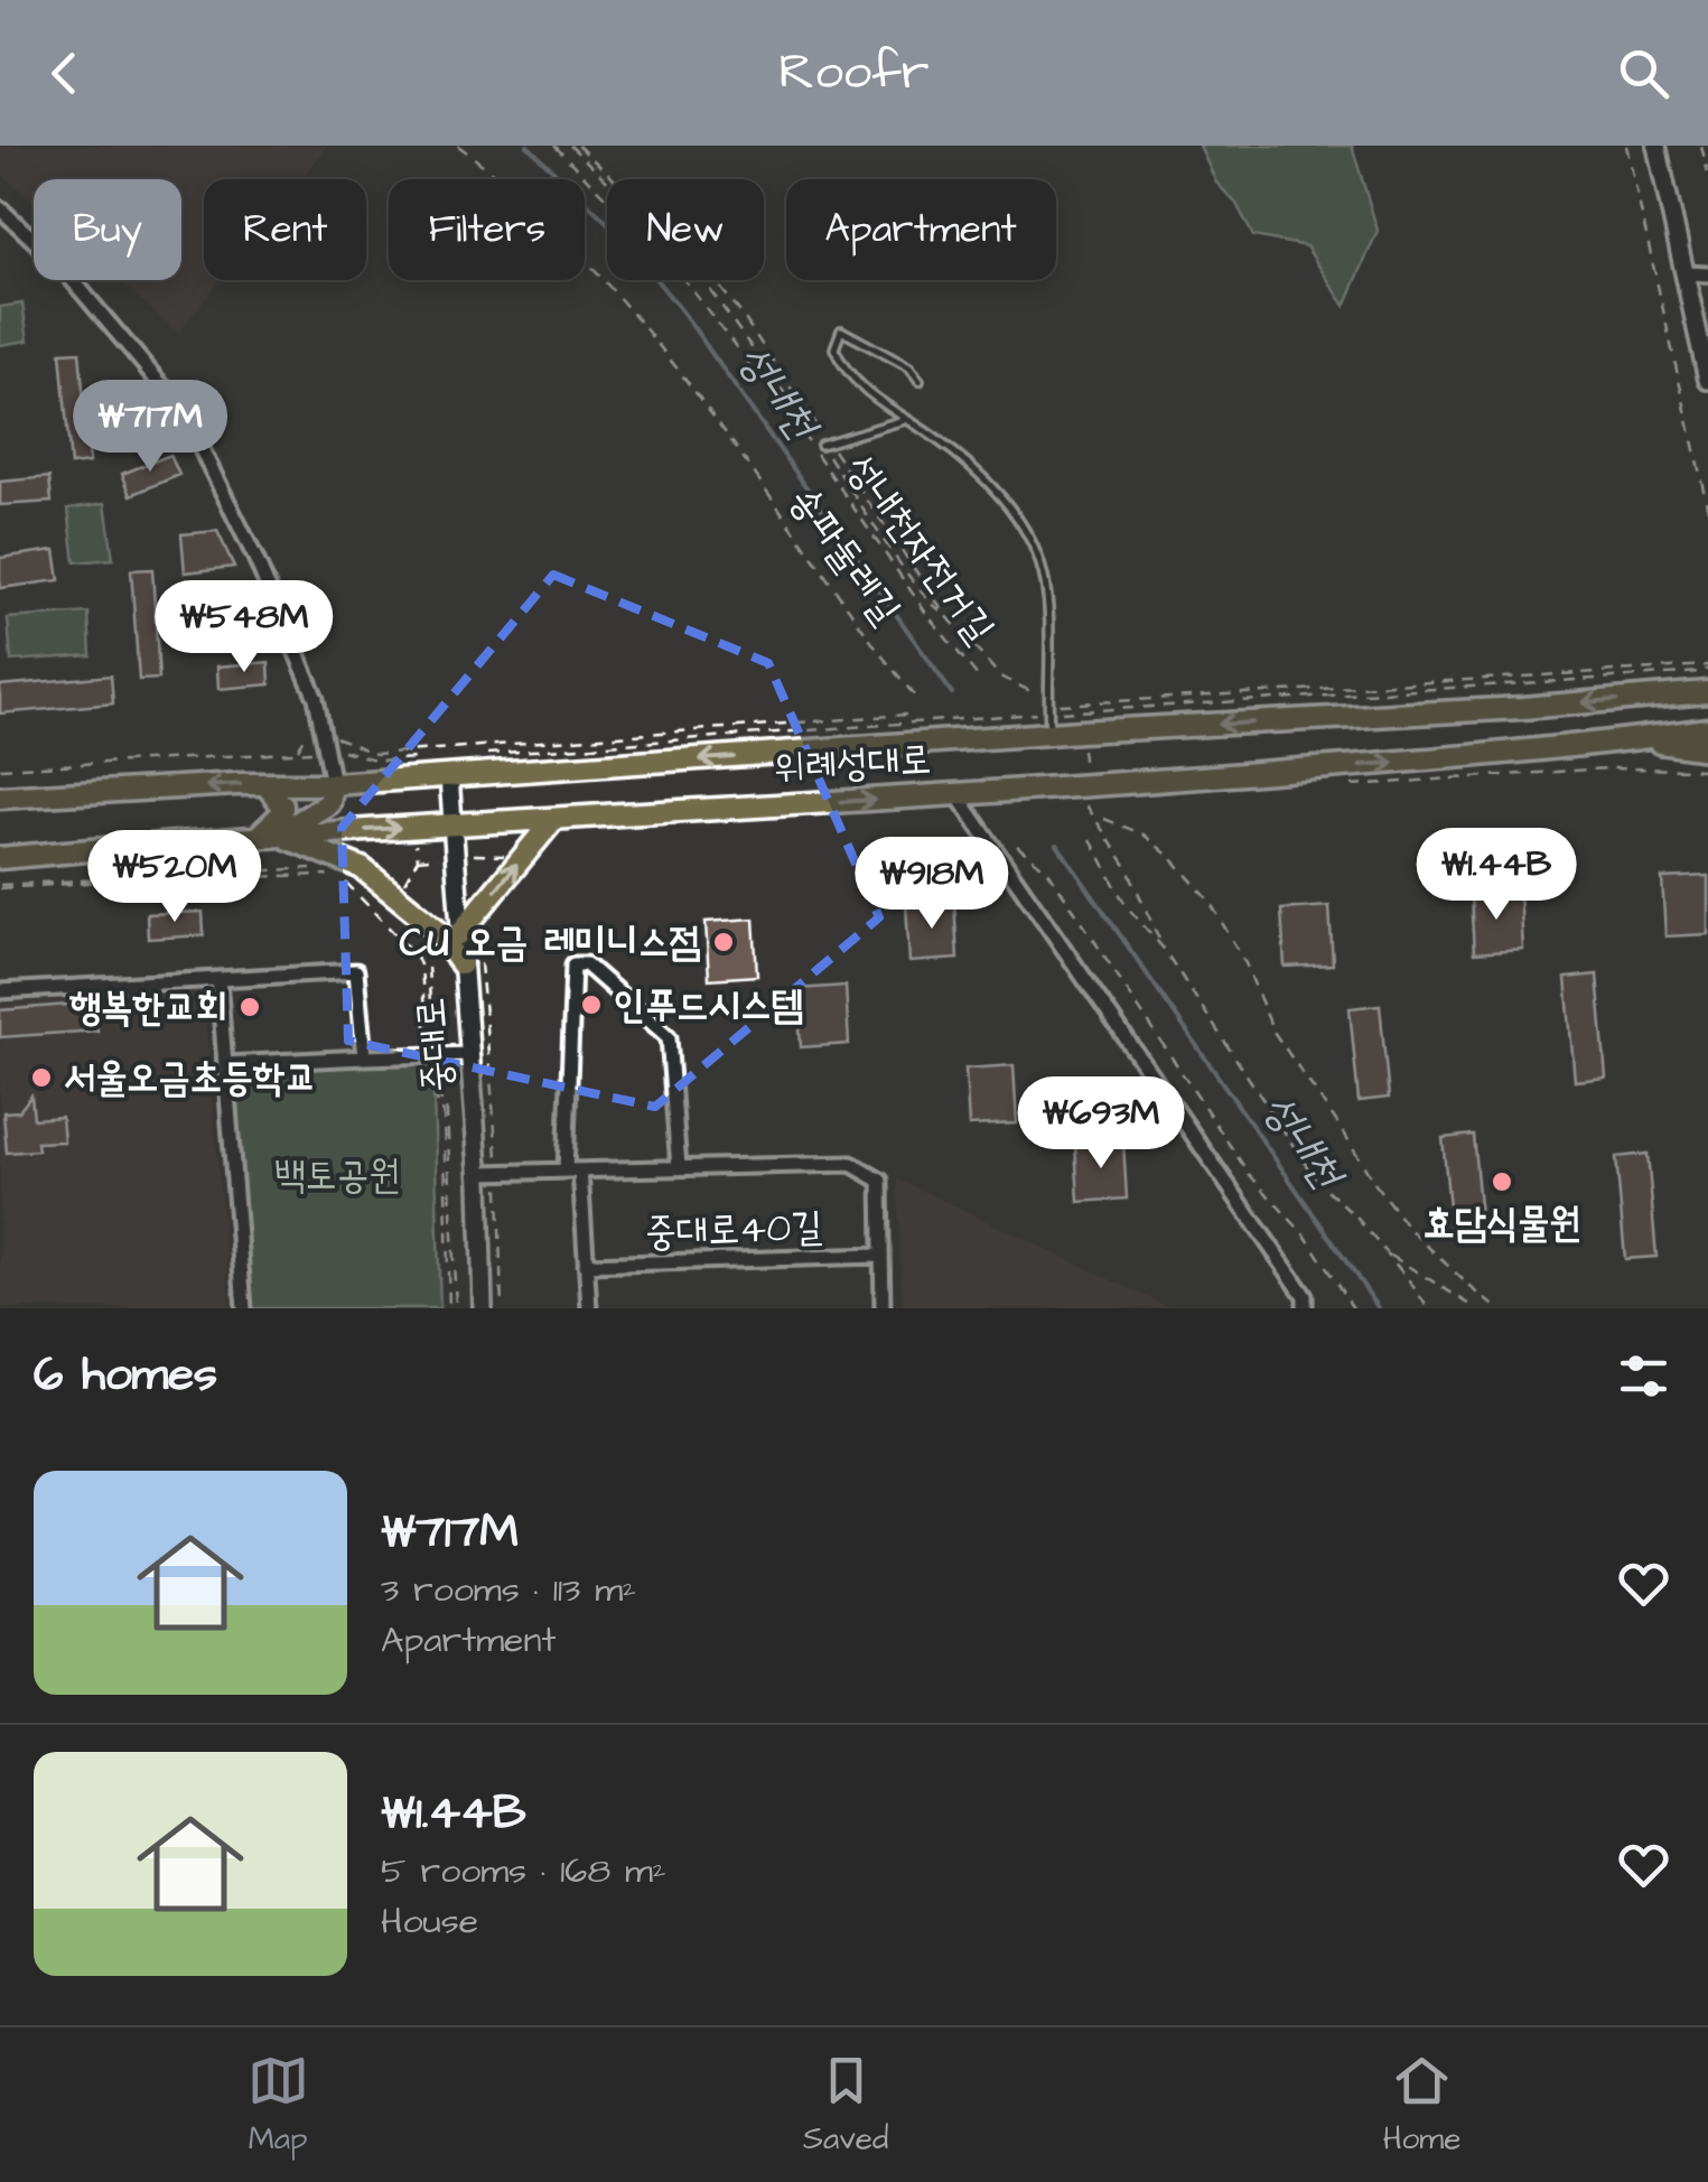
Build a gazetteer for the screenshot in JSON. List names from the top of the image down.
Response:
{
  "streets": {
    "main road": ["위례성대로", "중대로"],
    "street": ["중대로40길"],
    "path": ["성내천자전거길", "송파둘레길"]
  },
  "crossings": [
    ["위례성대로", "중대로"],
    ["중대로", "중대로40길"]
  ],
  "water": ["성내천"],
  "parks": ["백토공원"],
  "places": [
    "CU 오금 레미니스점",
    "인푸드시스템",
    "행복한교회",
    "서울오금초등학교",
    "효담식물원"
  ],
  "page": {
    "header": "Roofr",
    "chip": [
      "Buy",
      "Rent",
      "Filters",
      "New",
      "Apartment"
    ],
    "price": [
      "₩717M",
      "₩548M",
      "₩1.44B",
      "₩520M",
      "₩918M",
      "₩693M"
    ],
    "heading": "6 homes",
    "list": [
      {
        "name": "₩717M",
        "note": "3 rooms · 113 m² · Apartment"
      },
      {
        "name": "₩1.44B",
        "note": "5 rooms · 168 m² · House"
      }
    ],
    "tabs": ["Map", "Saved", "Home"]
  }
}
